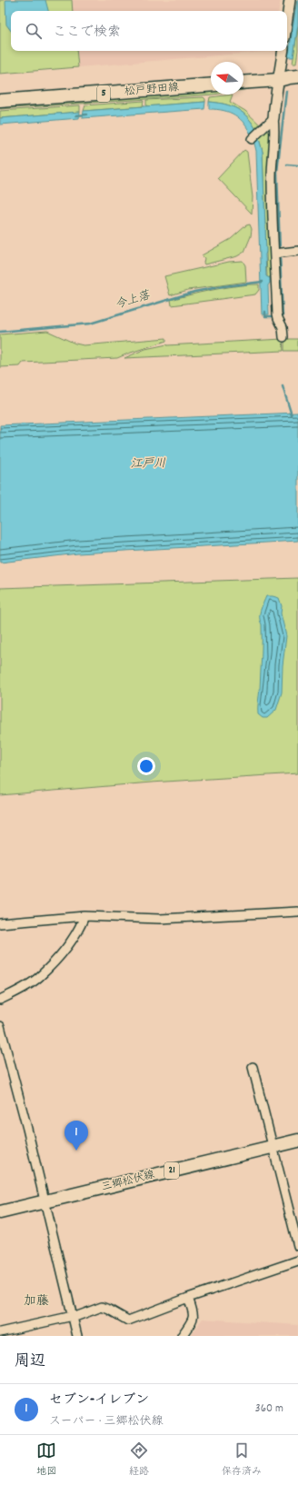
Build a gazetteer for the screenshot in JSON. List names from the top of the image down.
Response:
{
  "streets": {
    "main road": [
      "松戸野田線",
      "5",
      "21",
      "三郷松伏線"
    ]
  },
  "districts": ["加藤"],
  "water": ["今上落", "江戸川"],
  "north": "left",
  "page": {
    "search": "ここで検索",
    "pins": "1",
    "heading": "周辺",
    "list": [
      {
        "mark": "1",
        "name": "セブン-イレブン",
        "note": "スーパー · 三郷松伏線",
        "value": "360 m"
      }
    ],
    "nav": ["地図", "経路", "保存済み"]
  }
}
